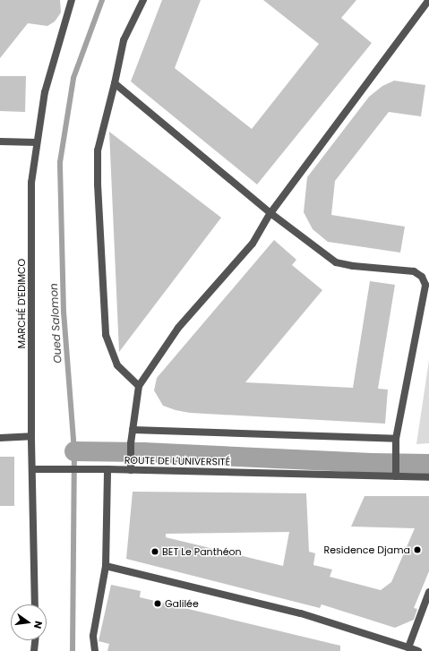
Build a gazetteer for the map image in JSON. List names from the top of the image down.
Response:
{
  "streets": {
    "street": ["MARCHÉ D'EDIMCO", "ROUTE DE L'UNIVERSITÉ"]
  },
  "crossings": [
    ["MARCHÉ D'EDIMCO", "ROUTE DE L'UNIVERSITÉ"]
  ],
  "water": ["Oued Salomon"],
  "places": ["Residence Djama", "BET Le Panthéon", "Galilée"],
  "north": "right"
}
